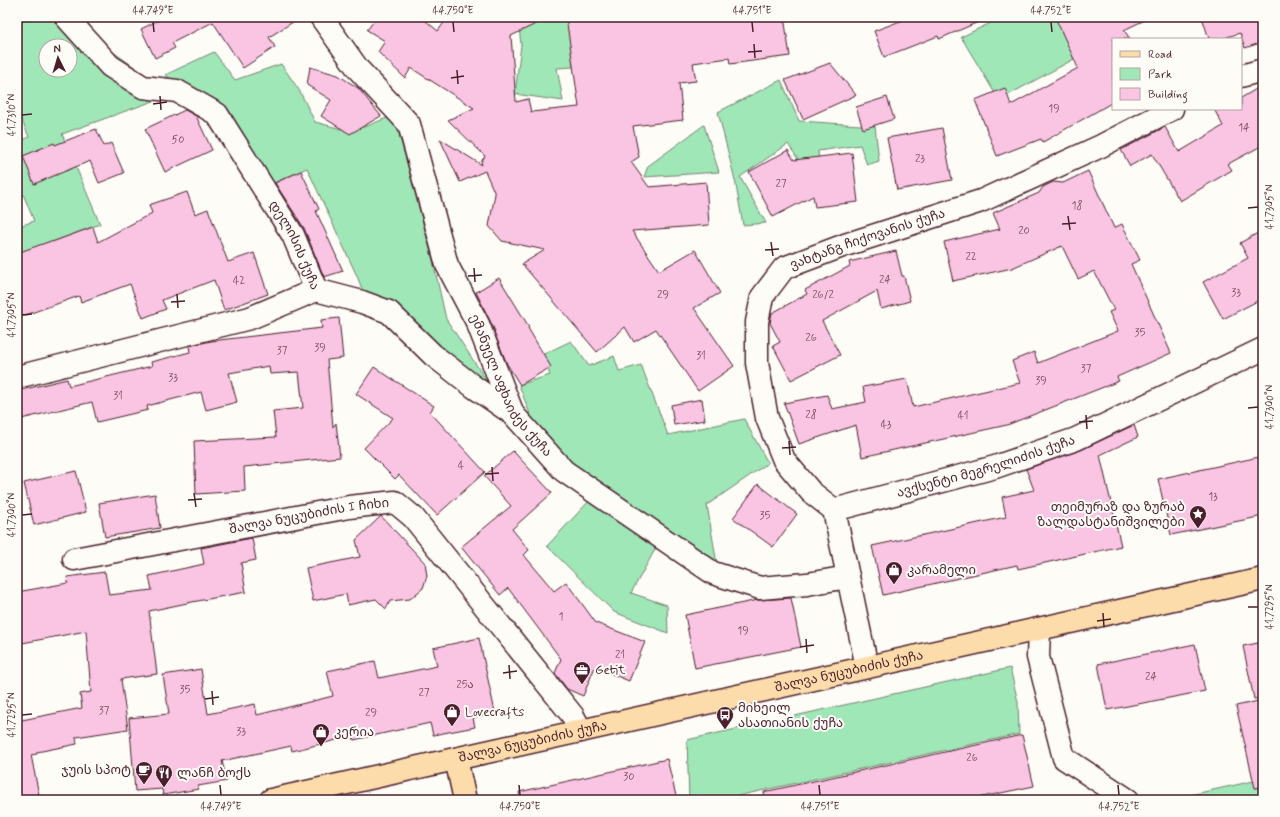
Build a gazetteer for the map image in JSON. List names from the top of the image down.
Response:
{
  "streets": {
    "main road": ["შალვა ნუცუბიძის ქუჩა"],
    "street": [
      "ვახტანგ ჩიქოვანის ქუჩა",
      "დელისის ქუჩა",
      "ემანუელ აფხაიძეს ქუჩა",
      "ავქსენტი მეგრელიძის ქუჩა",
      "შალვა ნუცუბიძის I ჩიხი"
    ]
  },
  "crossings": [
    ["ვახტანგ ჩიქოვანის ქუჩა", "ავქსენტი მეგრელიძის ქუჩა"],
    ["შალვა ნუცუბიძის I ჩიხი", "შალვა ნუცუბიძის ქუჩა"]
  ],
  "places": {
    "place": ["თეიმურაზ და ზურაბ ზალდასტანიშვილები"],
    "shop": ["კარამელი", "Lovecrafts", "კერია"],
    "office": ["Getit"],
    "bus stop": ["მიხეილ ასათიანის ქუჩა"],
    "cafe": ["ჯუის სპოტ"],
    "restaurant": ["ლანჩ ბოქს"]
  },
  "house_numbers": [
    "19",
    "14",
    "50",
    "23",
    "27",
    "18",
    "20",
    "22",
    "24",
    "42",
    "33",
    "29",
    "26/2",
    "35",
    "26",
    "39",
    "37",
    "31",
    "37",
    "33",
    "39",
    "31",
    "28",
    "41",
    "43",
    "4",
    "13",
    "35",
    "1",
    "19",
    "21",
    "24",
    "25ა",
    "35",
    "27",
    "37",
    "29",
    "33",
    "26",
    "30"
  ],
  "legend": ["Road", "Park", "Building"],
  "north": "top",
  "coordinates": [
    "44.749°E",
    "44.750°E",
    "44.751°E",
    "44.752°E",
    "41.7310°N",
    "41.7305°N",
    "41.7300°N",
    "41.7295°N"
  ]
}
